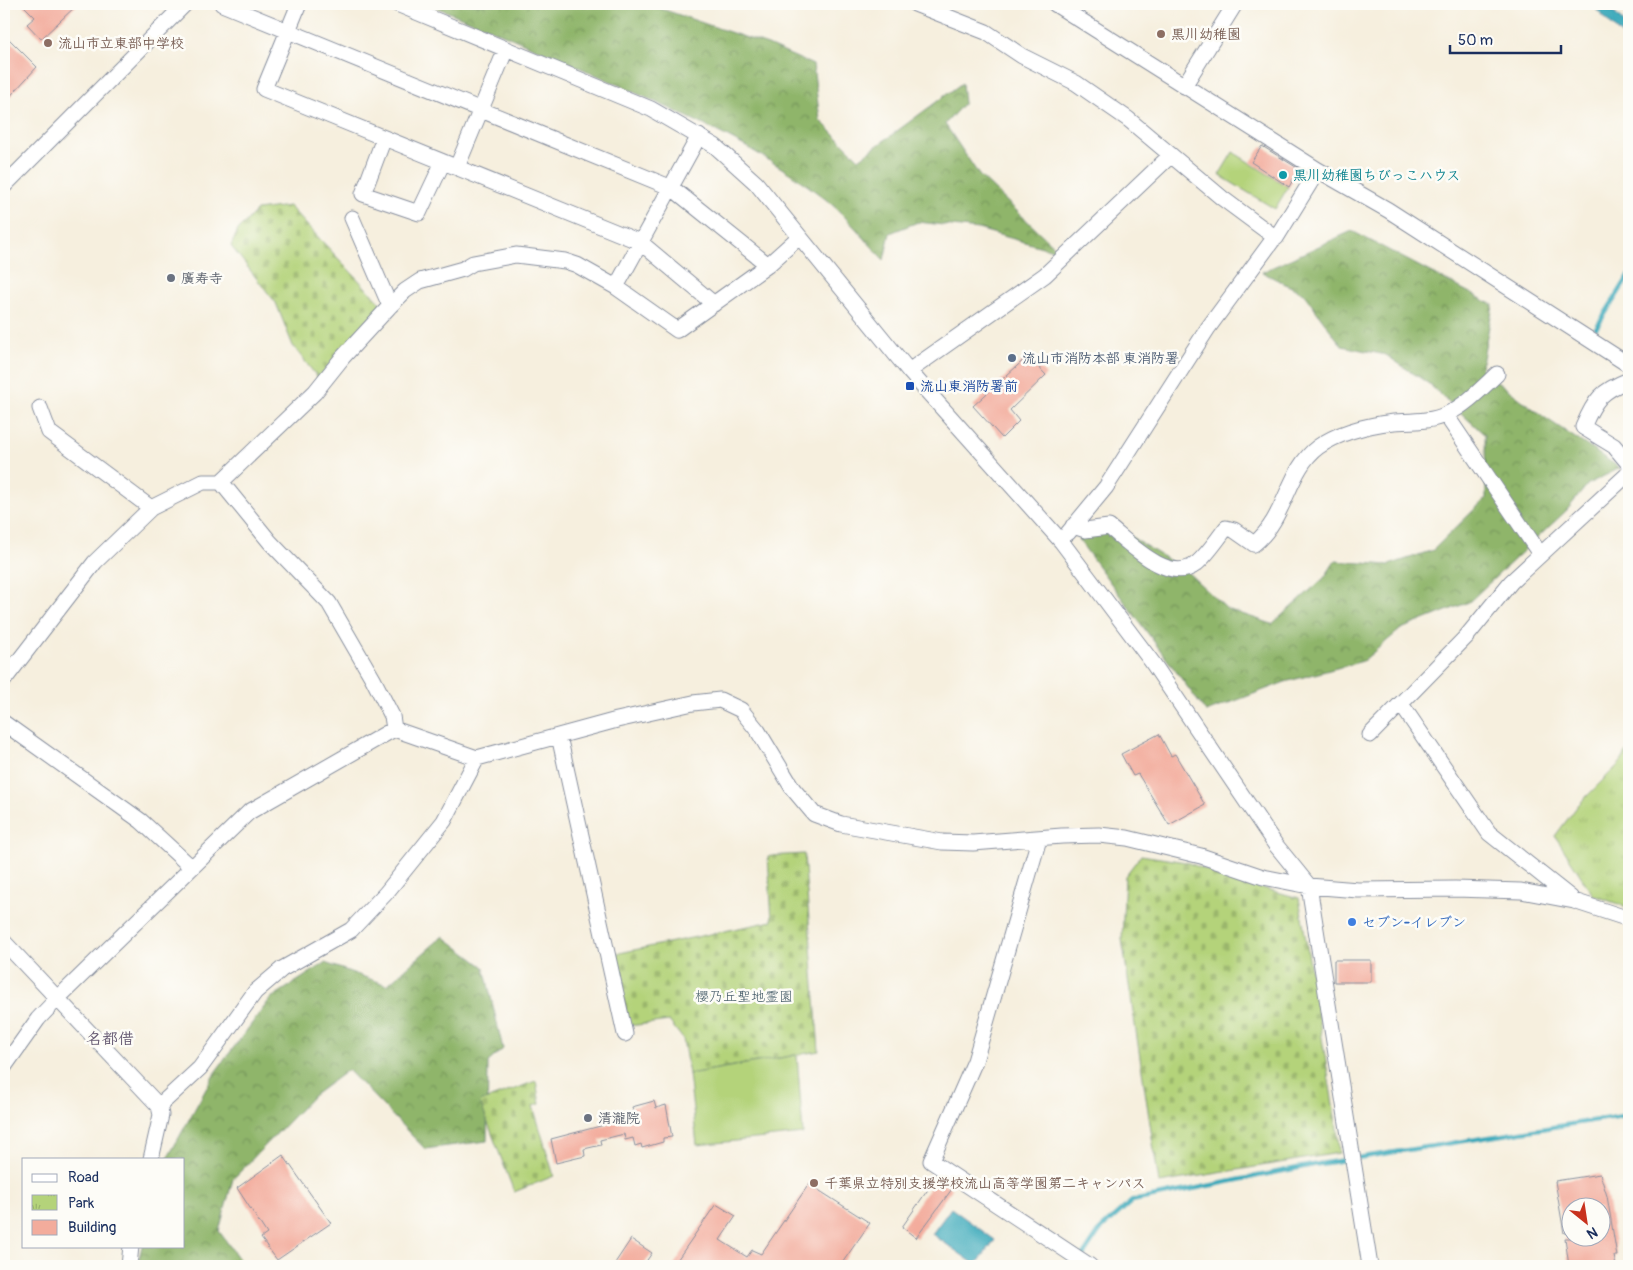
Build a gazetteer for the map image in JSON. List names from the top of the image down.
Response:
{
  "districts": ["名都借"],
  "parks": ["櫻乃丘聖地霊園"],
  "places": {
    "other": [
      "黒川幼稚園",
      "流山市立東部中学校",
      "黒川幼稚園ちびっこハウス",
      "廣寿寺",
      "流山市消防本部 東消防署",
      "セブン-イレブン",
      "清瀧院",
      "千葉県立特別支援学校流山高等学園第二キャンパス"
    ],
    "transit": ["流山東消防署前"]
  },
  "legend": ["Road", "Park", "Building"],
  "scale_bar": "50 m",
  "north": "bottom right"
}
